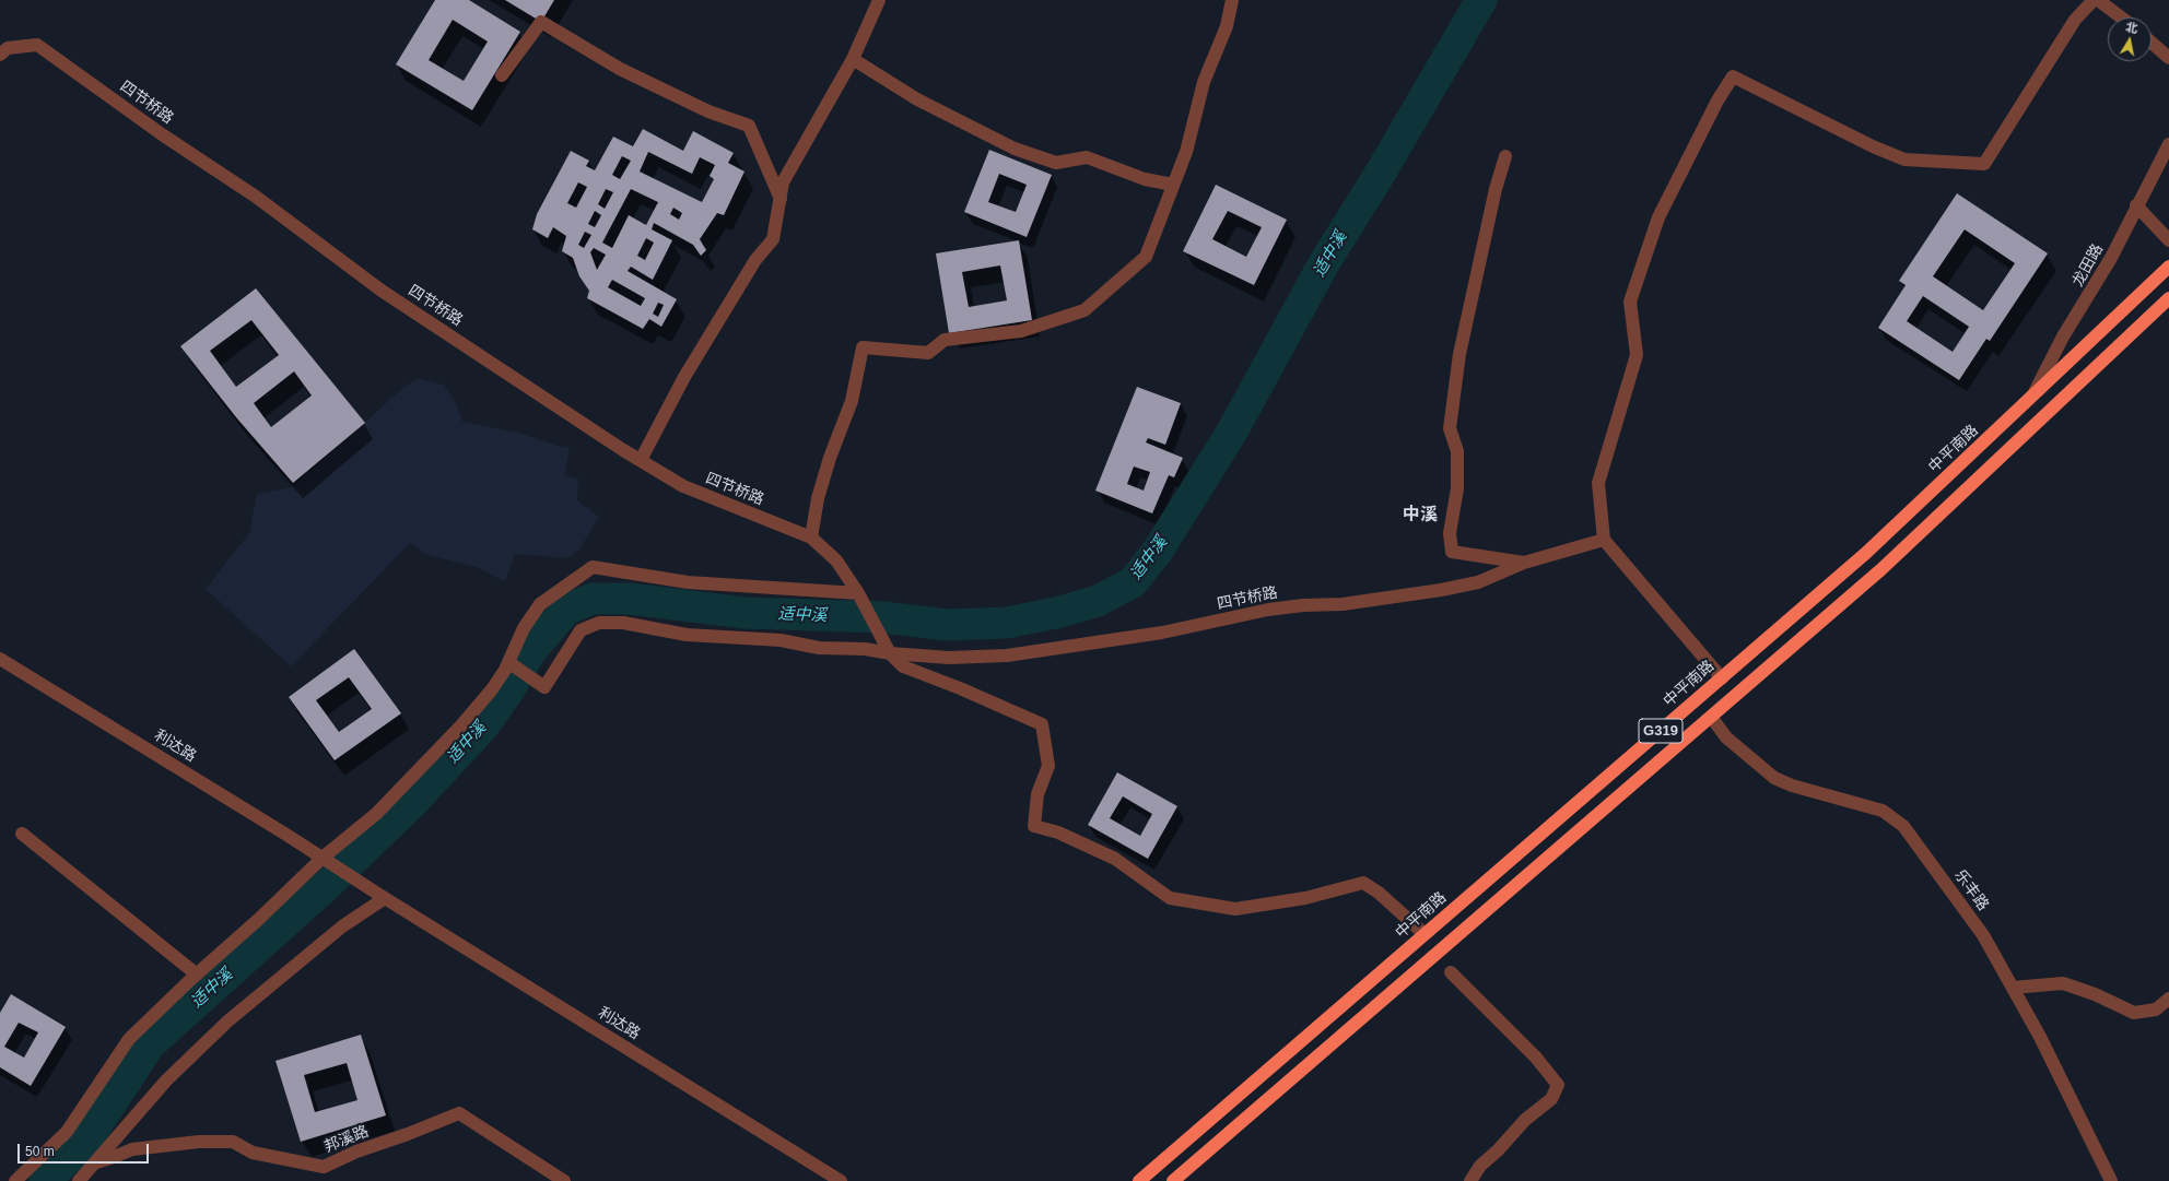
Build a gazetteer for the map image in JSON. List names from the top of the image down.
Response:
{
  "streets": {
    "highway": ["中平南路", "G319"],
    "street": [
      "四节桥路",
      "龙田路",
      "利达路",
      "乐丰路",
      "邦溪路"
    ]
  },
  "crossings": [
    ["龙田路", "中平南路"],
    ["G319", "乐丰路"]
  ],
  "districts": ["中溪"],
  "water": ["适中溪"],
  "scale_bar": "50 m",
  "north": "top"
}
